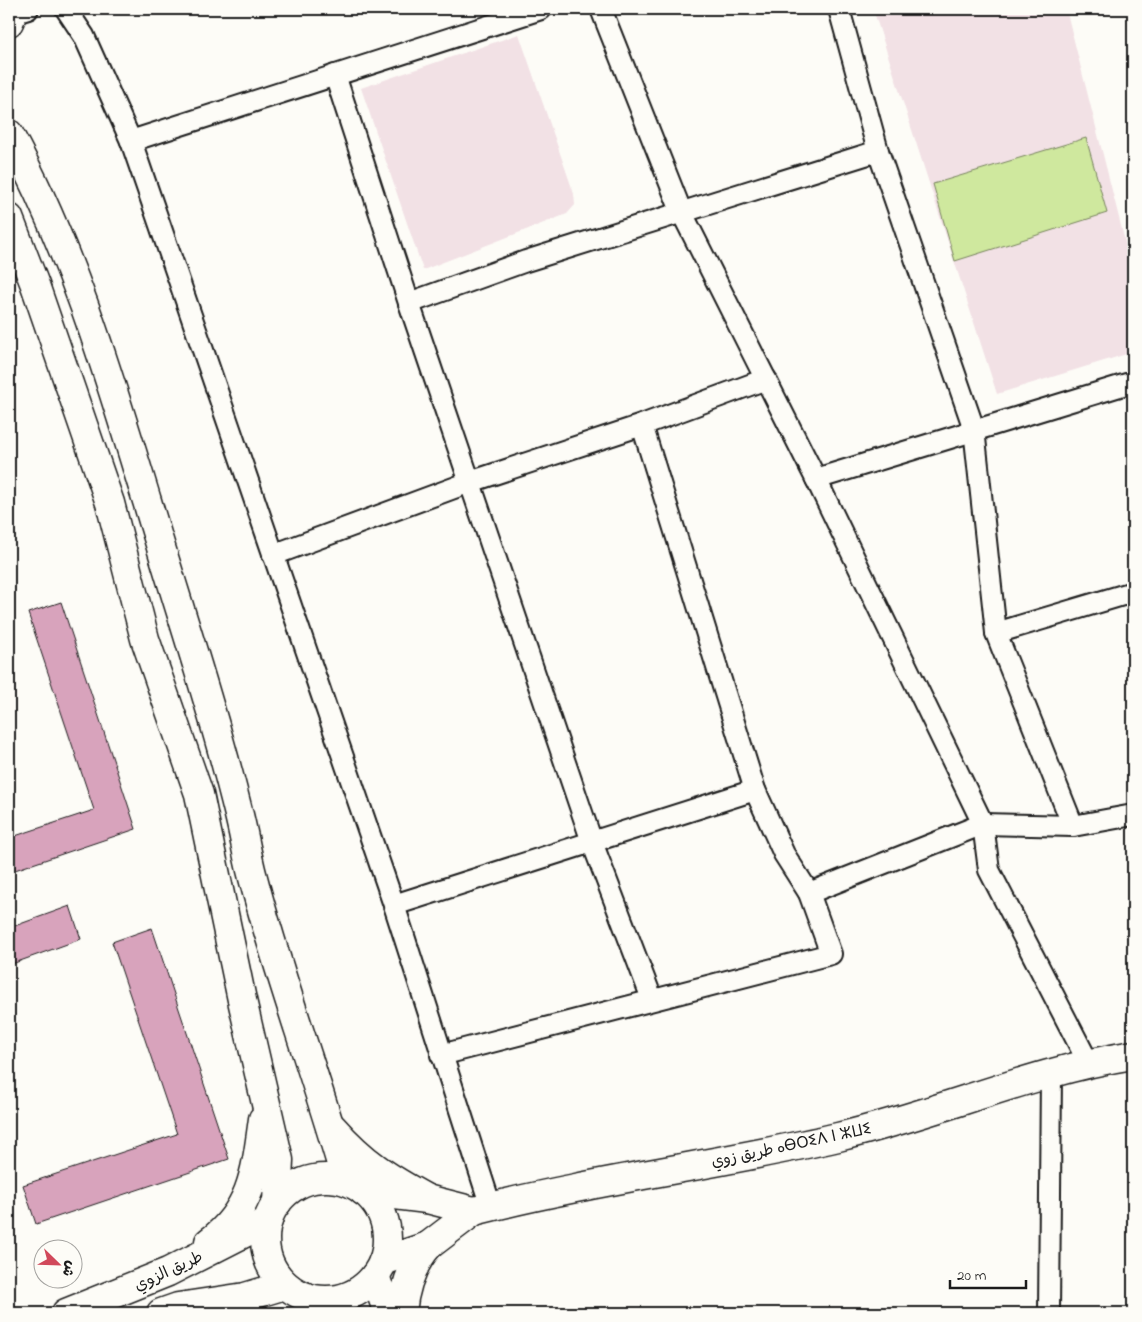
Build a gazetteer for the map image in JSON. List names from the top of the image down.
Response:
{
  "streets": {
    "main road": ["طريق زوي ⴰⴱⵔⵉⴷ ⵏ ⵣⵡⵉ", "طريق الزوي"]
  },
  "scale_bar": "20 m",
  "north": "bottom right"
}
